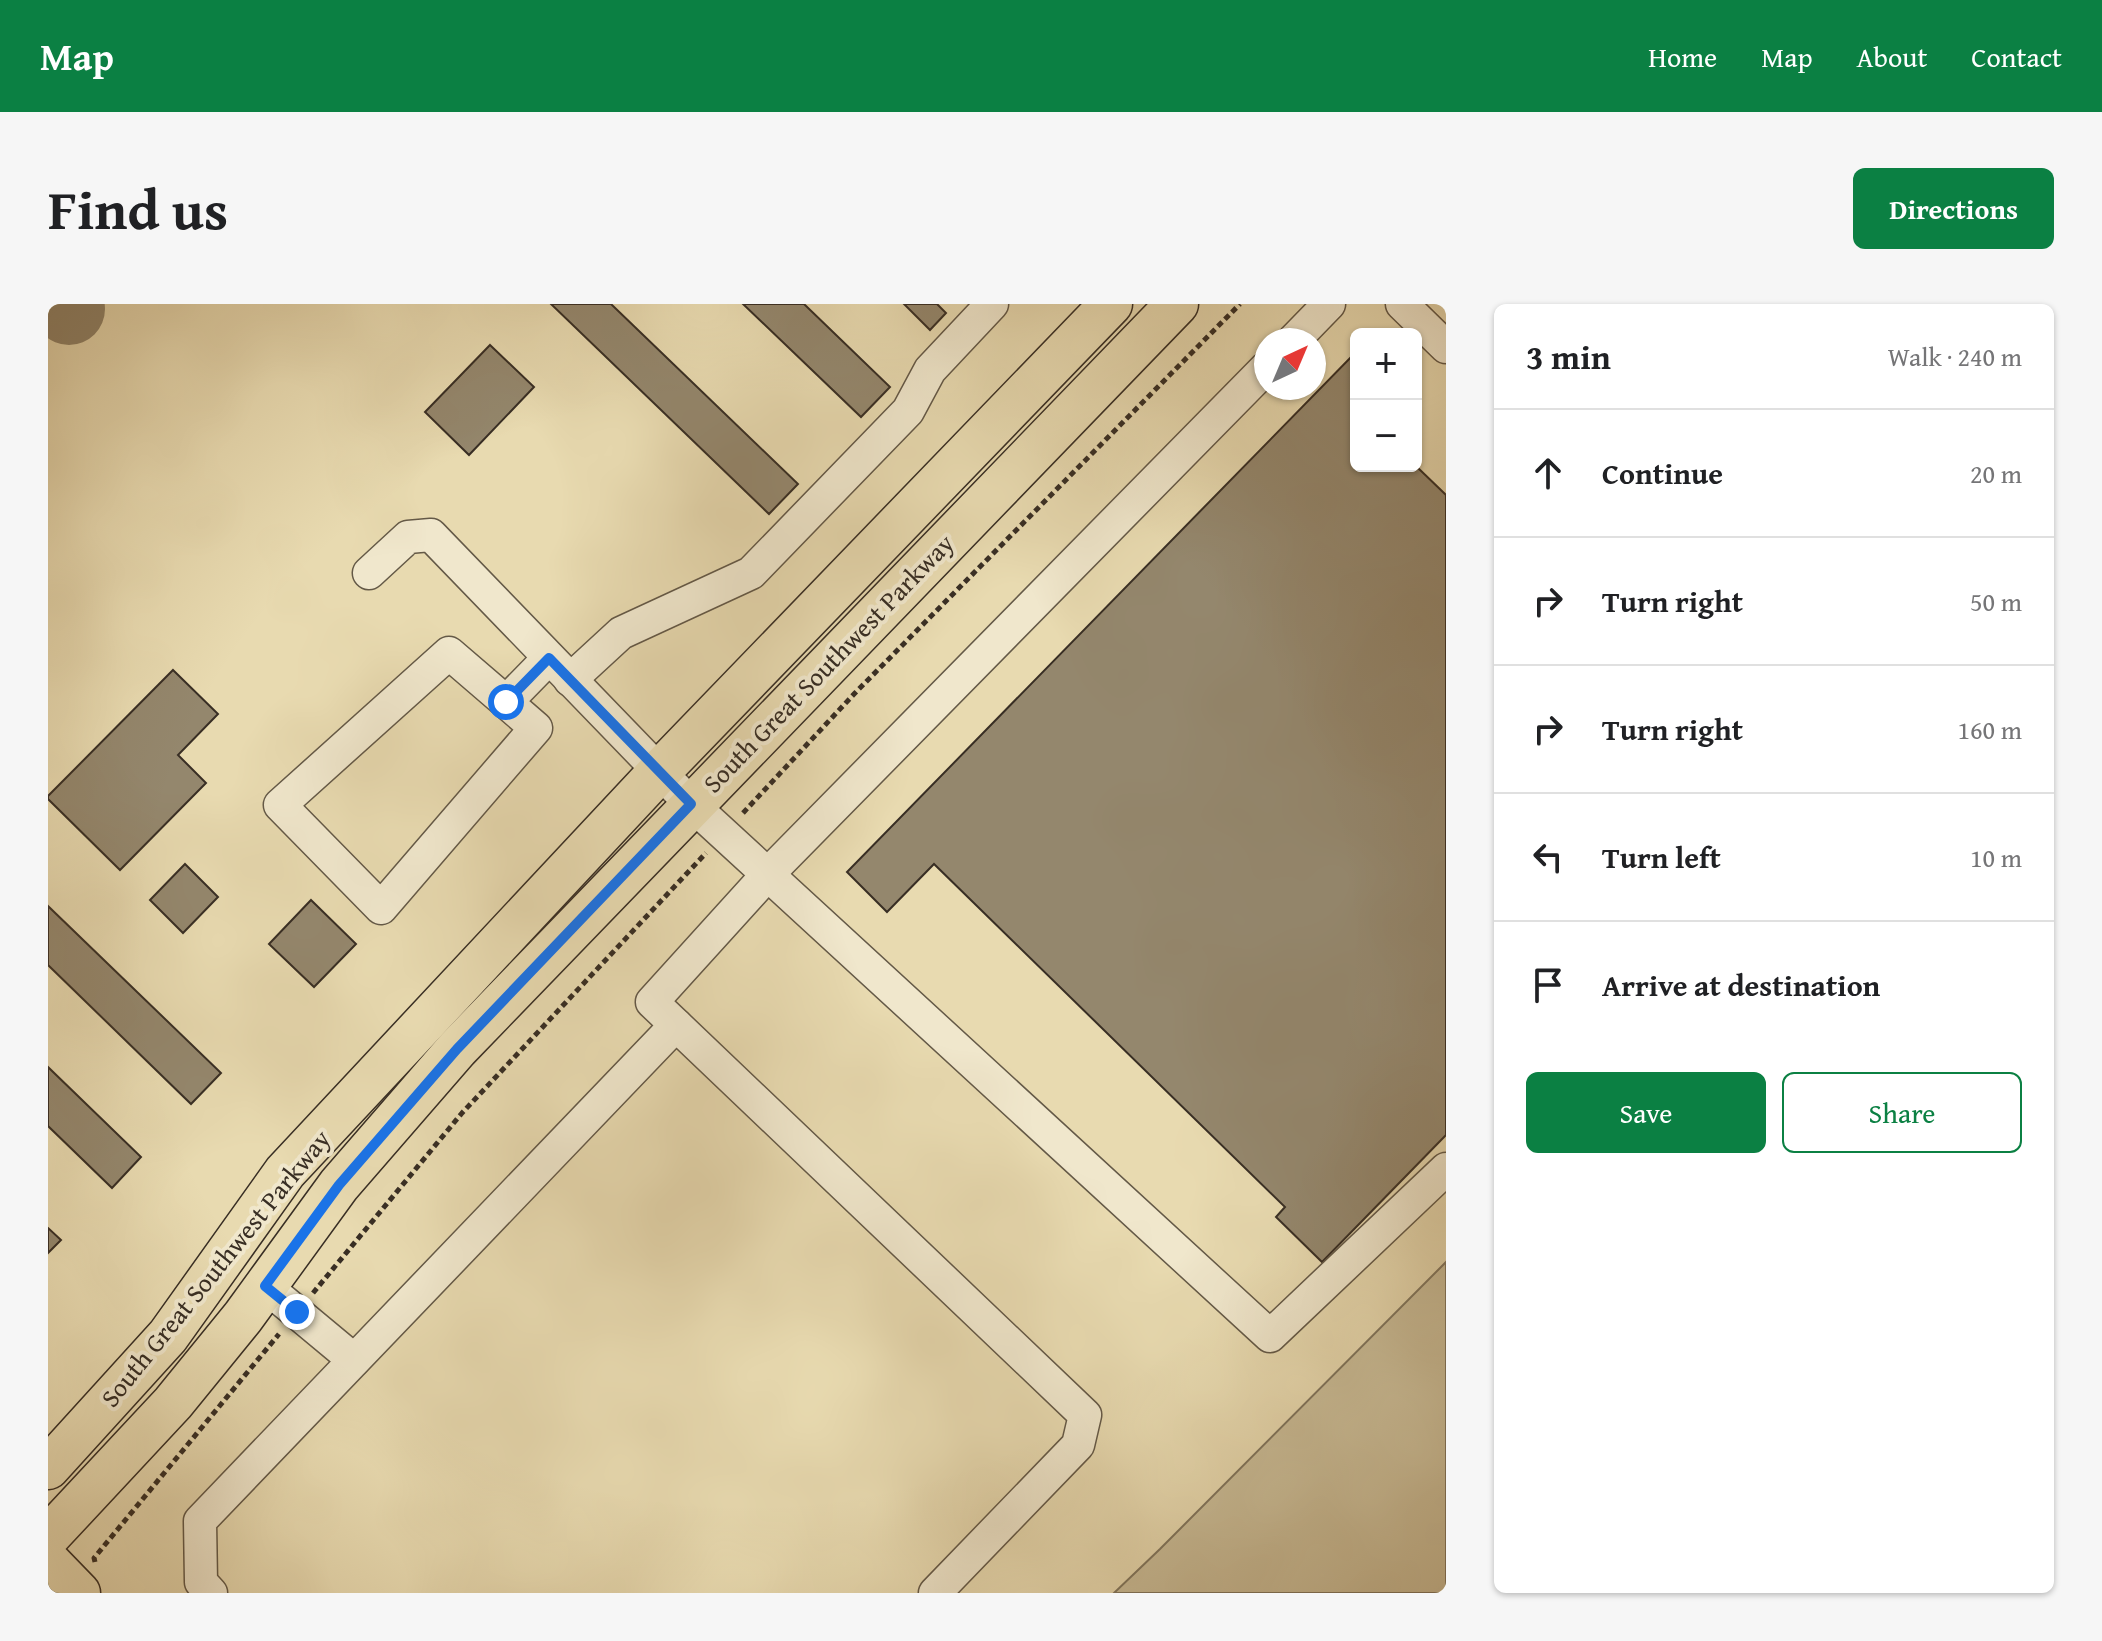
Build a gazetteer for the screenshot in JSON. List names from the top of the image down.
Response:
{
  "streets": {
    "main road": ["South Great Southwest Parkway"]
  },
  "north": "top right",
  "page": {
    "header": "Map",
    "nav": [
      "Home",
      "Map",
      "About",
      "Contact"
    ],
    "title": "Find us",
    "buttons": [
      "Directions",
      ["Save", "Share"]
    ],
    "heading": ["3 min", "Walk · 240 m"],
    "map_buttons": ["+", "−"],
    "list": [
      ["Continue", "20 m"],
      ["Turn right", "50 m"],
      ["Turn right", "160 m"],
      ["Turn left", "10 m"],
      "Arrive at destination"
    ]
  }
}
